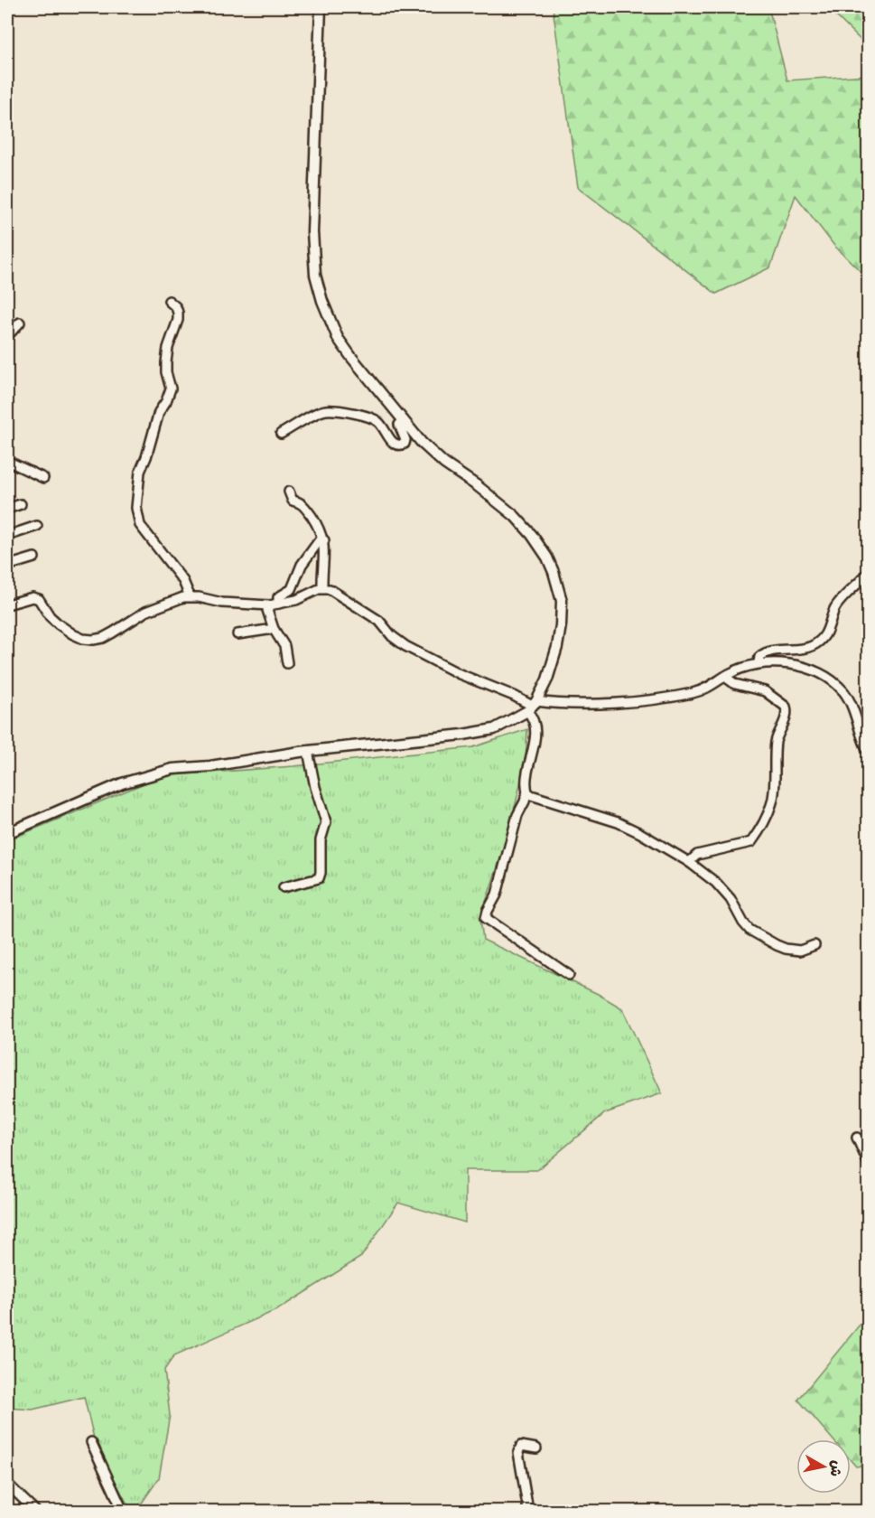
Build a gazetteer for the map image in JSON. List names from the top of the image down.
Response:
{
  "north": "right"
}
